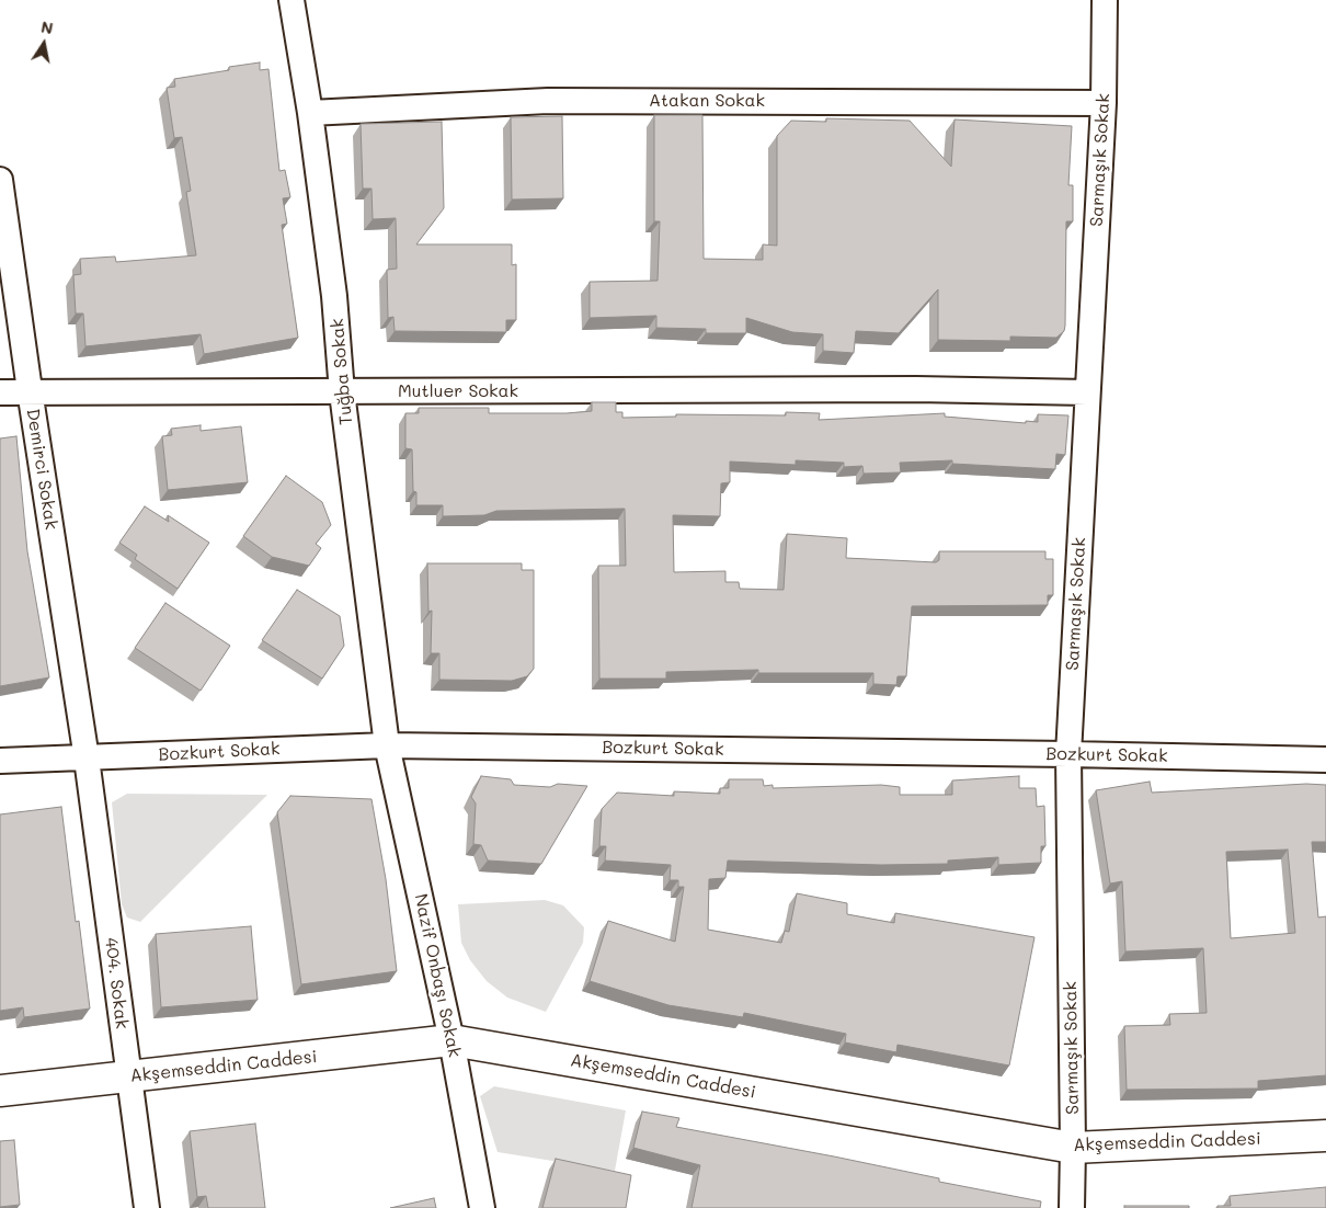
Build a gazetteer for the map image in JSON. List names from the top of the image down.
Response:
{
  "streets": {
    "main road": ["Akşemseddin Caddesi"],
    "street": [
      "Atakan Sokak",
      "Sarmaşık Sokak",
      "Tuğba Sokak",
      "Mutluer Sokak",
      "Demirci Sokak",
      "Bozkurt Sokak",
      "Nazif Onbaşı Sokak",
      "404. Sokak"
    ]
  },
  "crossings": [
    ["Atakan Sokak", "Sarmaşık Sokak"],
    ["Atakan Sokak", "Tuğba Sokak"],
    ["Sarmaşık Sokak", "Mutluer Sokak"],
    ["Sarmaşık Sokak", "Bozkurt Sokak"],
    ["Sarmaşık Sokak", "Akşemseddin Caddesi"],
    ["Tuğba Sokak", "Mutluer Sokak"],
    ["Tuğba Sokak", "Bozkurt Sokak"],
    ["Tuğba Sokak", "Nazif Onbaşı Sokak"],
    ["Mutluer Sokak", "Demirci Sokak"],
    ["Demirci Sokak", "Bozkurt Sokak"],
    ["Demirci Sokak", "404. Sokak"],
    ["Bozkurt Sokak", "Nazif Onbaşı Sokak"],
    ["Bozkurt Sokak", "404. Sokak"],
    ["Nazif Onbaşı Sokak", "Akşemseddin Caddesi"],
    ["404. Sokak", "Akşemseddin Caddesi"]
  ],
  "north": "top"
}
